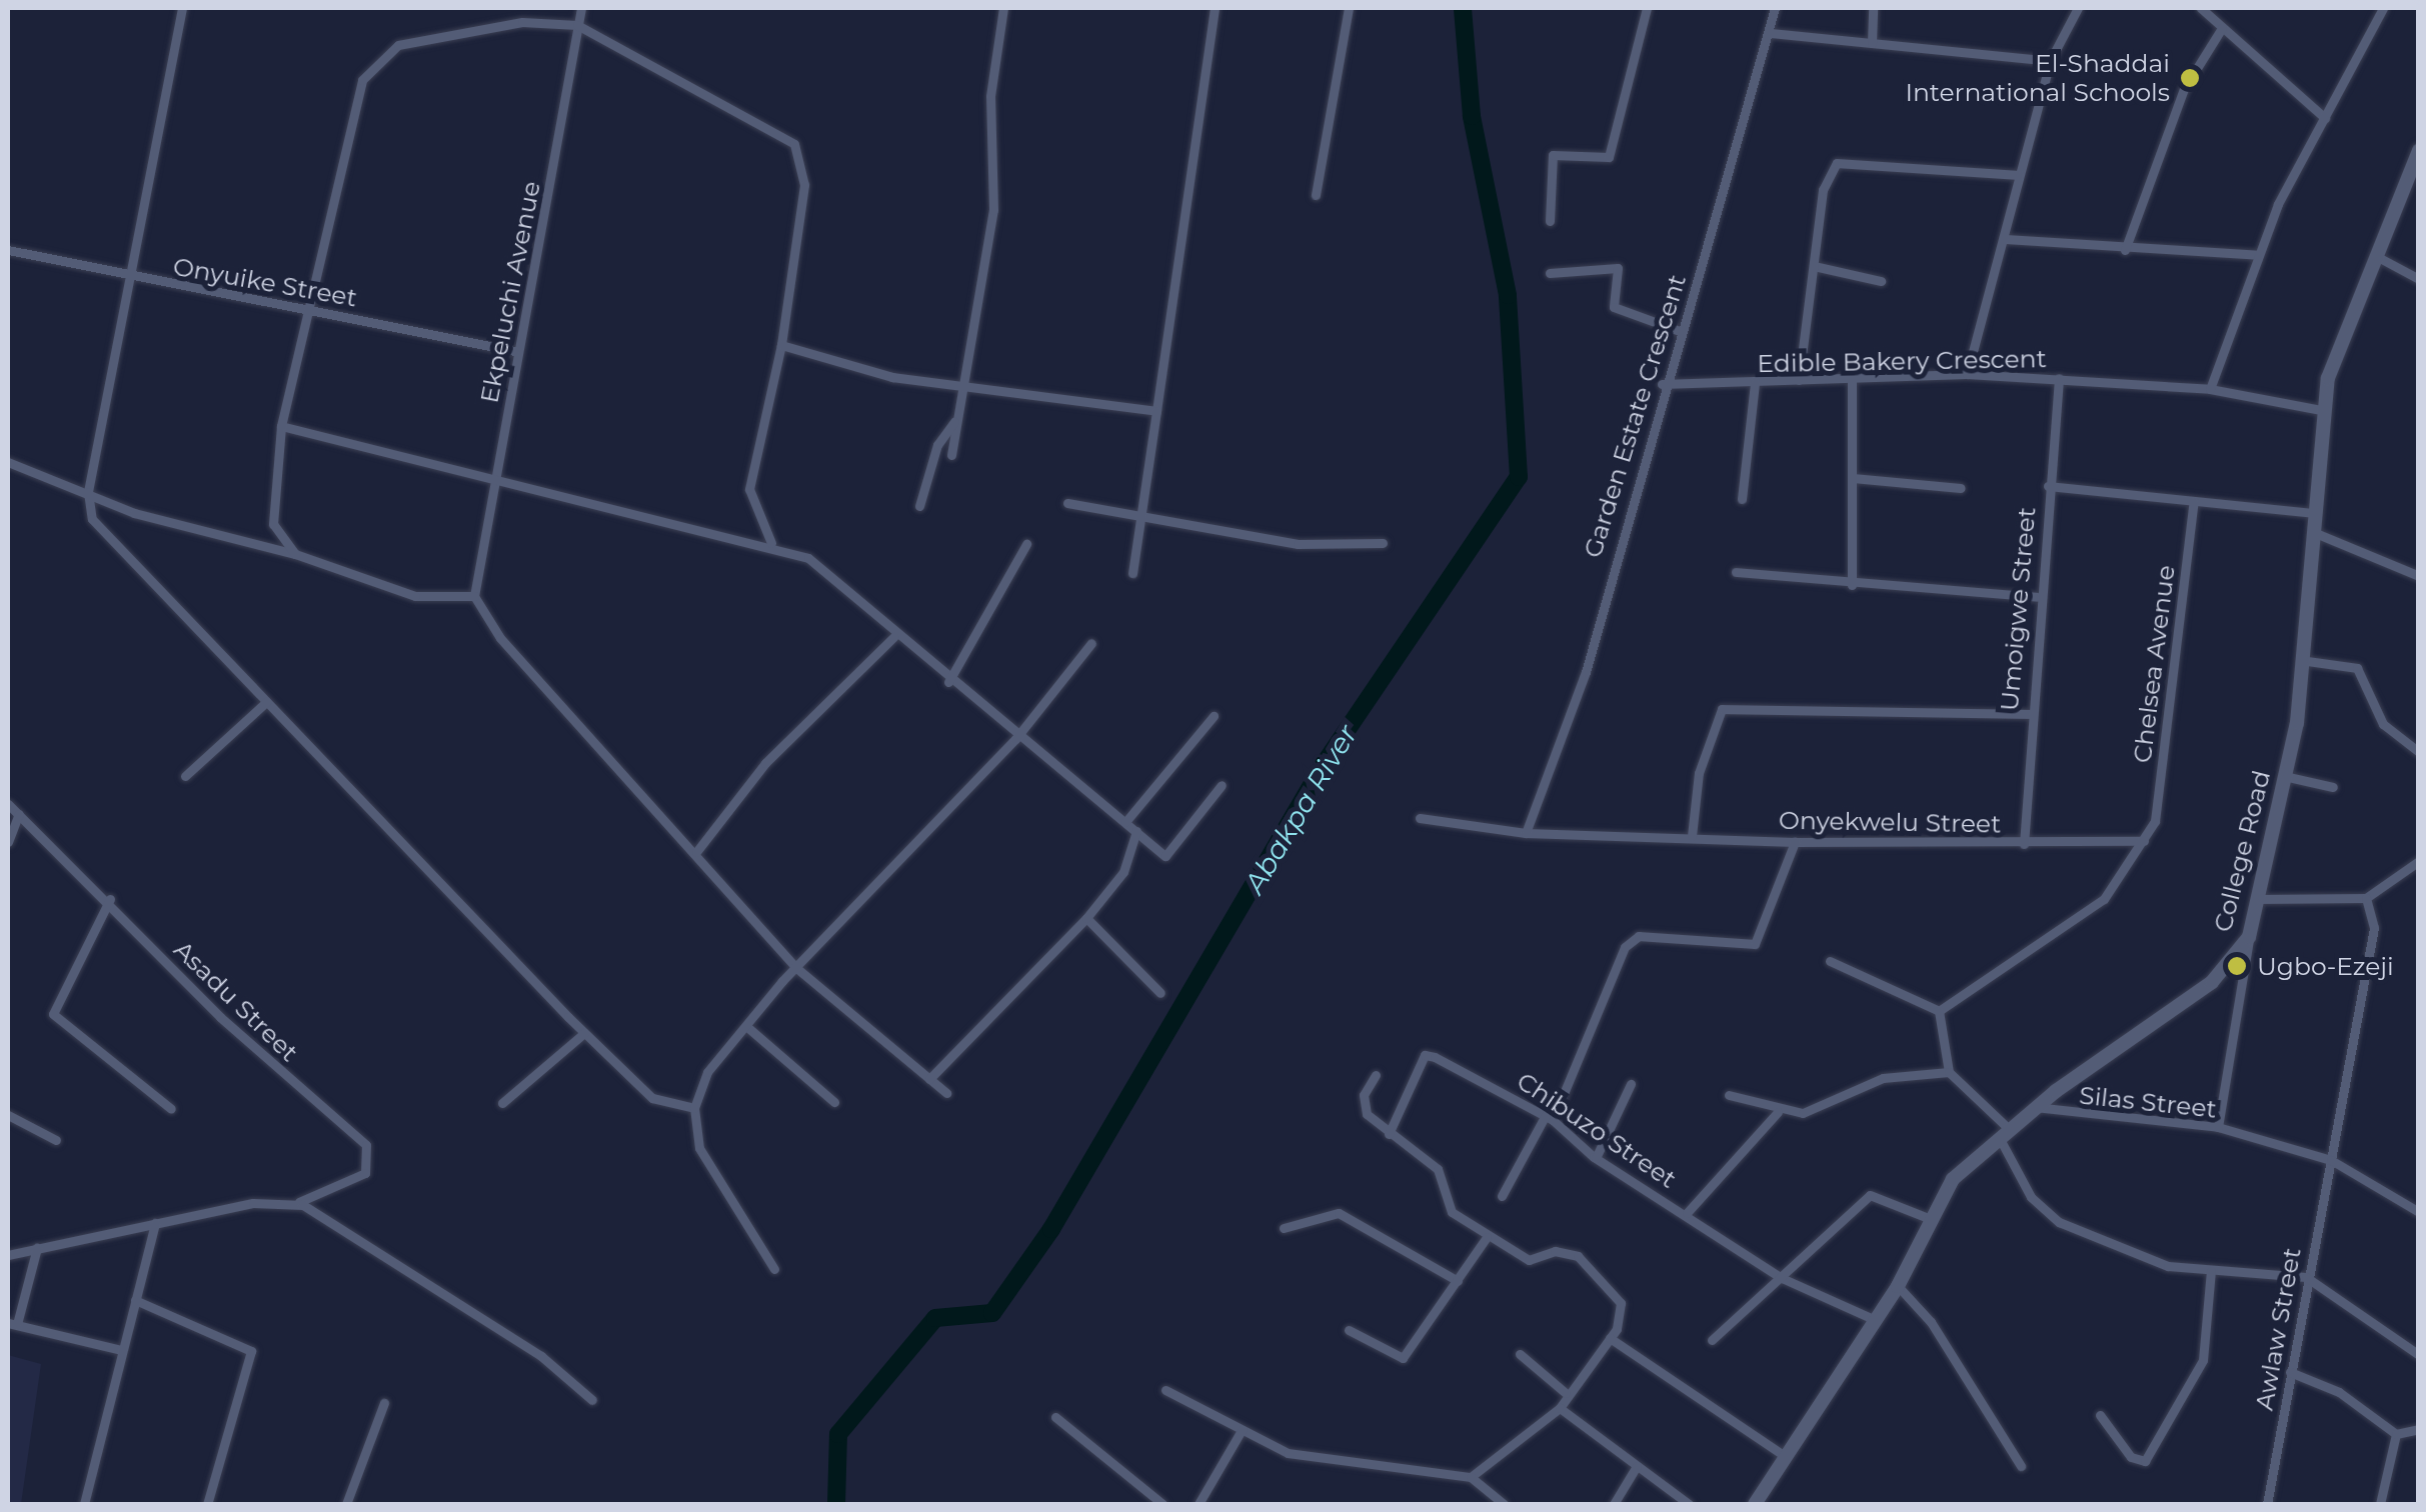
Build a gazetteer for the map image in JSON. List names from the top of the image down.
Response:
{
  "streets": {
    "main road": ["College Road"],
    "street": [
      "Onyuike Street",
      "Ekpeluchi Avenue",
      "Edible Bakery Crescent",
      "Garden Estate Crescent",
      "Umoigwe Street",
      "Chelsea Avenue",
      "Onyekwelu Street",
      "Asadu Street",
      "Silas Street",
      "Chibuzo Street",
      "Awlaw Street"
    ]
  },
  "crossings": [
    ["Onyuike Street", "Ekpeluchi Avenue"],
    ["Edible Bakery Crescent", "Garden Estate Crescent"],
    ["Edible Bakery Crescent", "Umoigwe Street"],
    ["Edible Bakery Crescent", "College Road"],
    ["Garden Estate Crescent", "Onyekwelu Street"],
    ["Umoigwe Street", "Onyekwelu Street"],
    ["Chelsea Avenue", "Onyekwelu Street"],
    ["College Road", "Silas Street"],
    ["College Road", "Chibuzo Street"],
    ["Silas Street", "Awlaw Street"]
  ],
  "water": ["Abakpa River"],
  "places": ["El-Shaddai International Schools", "Ugbo-Ezeji"]
}
